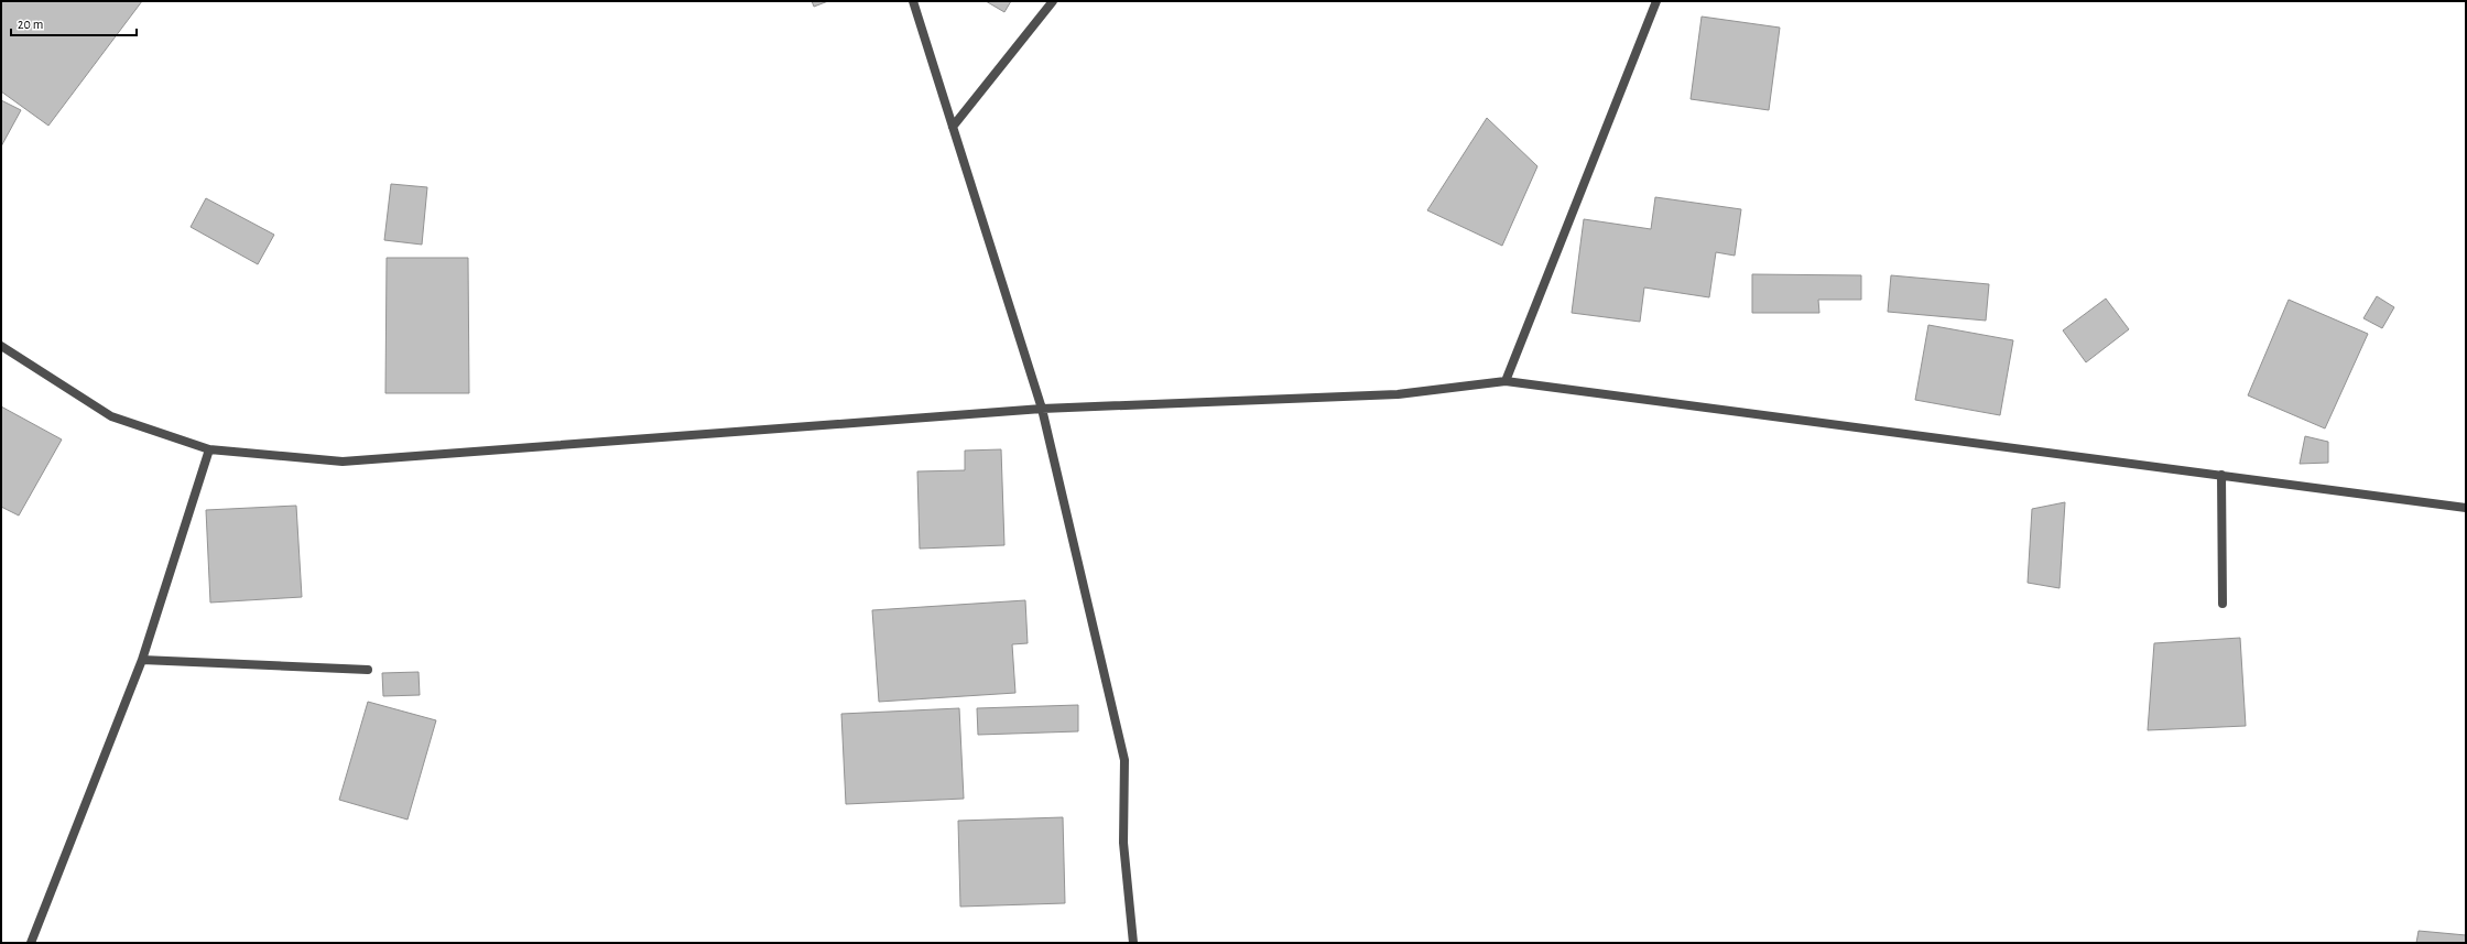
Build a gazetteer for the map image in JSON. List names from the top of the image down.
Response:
{
  "scale_bar": "20 m"
}
